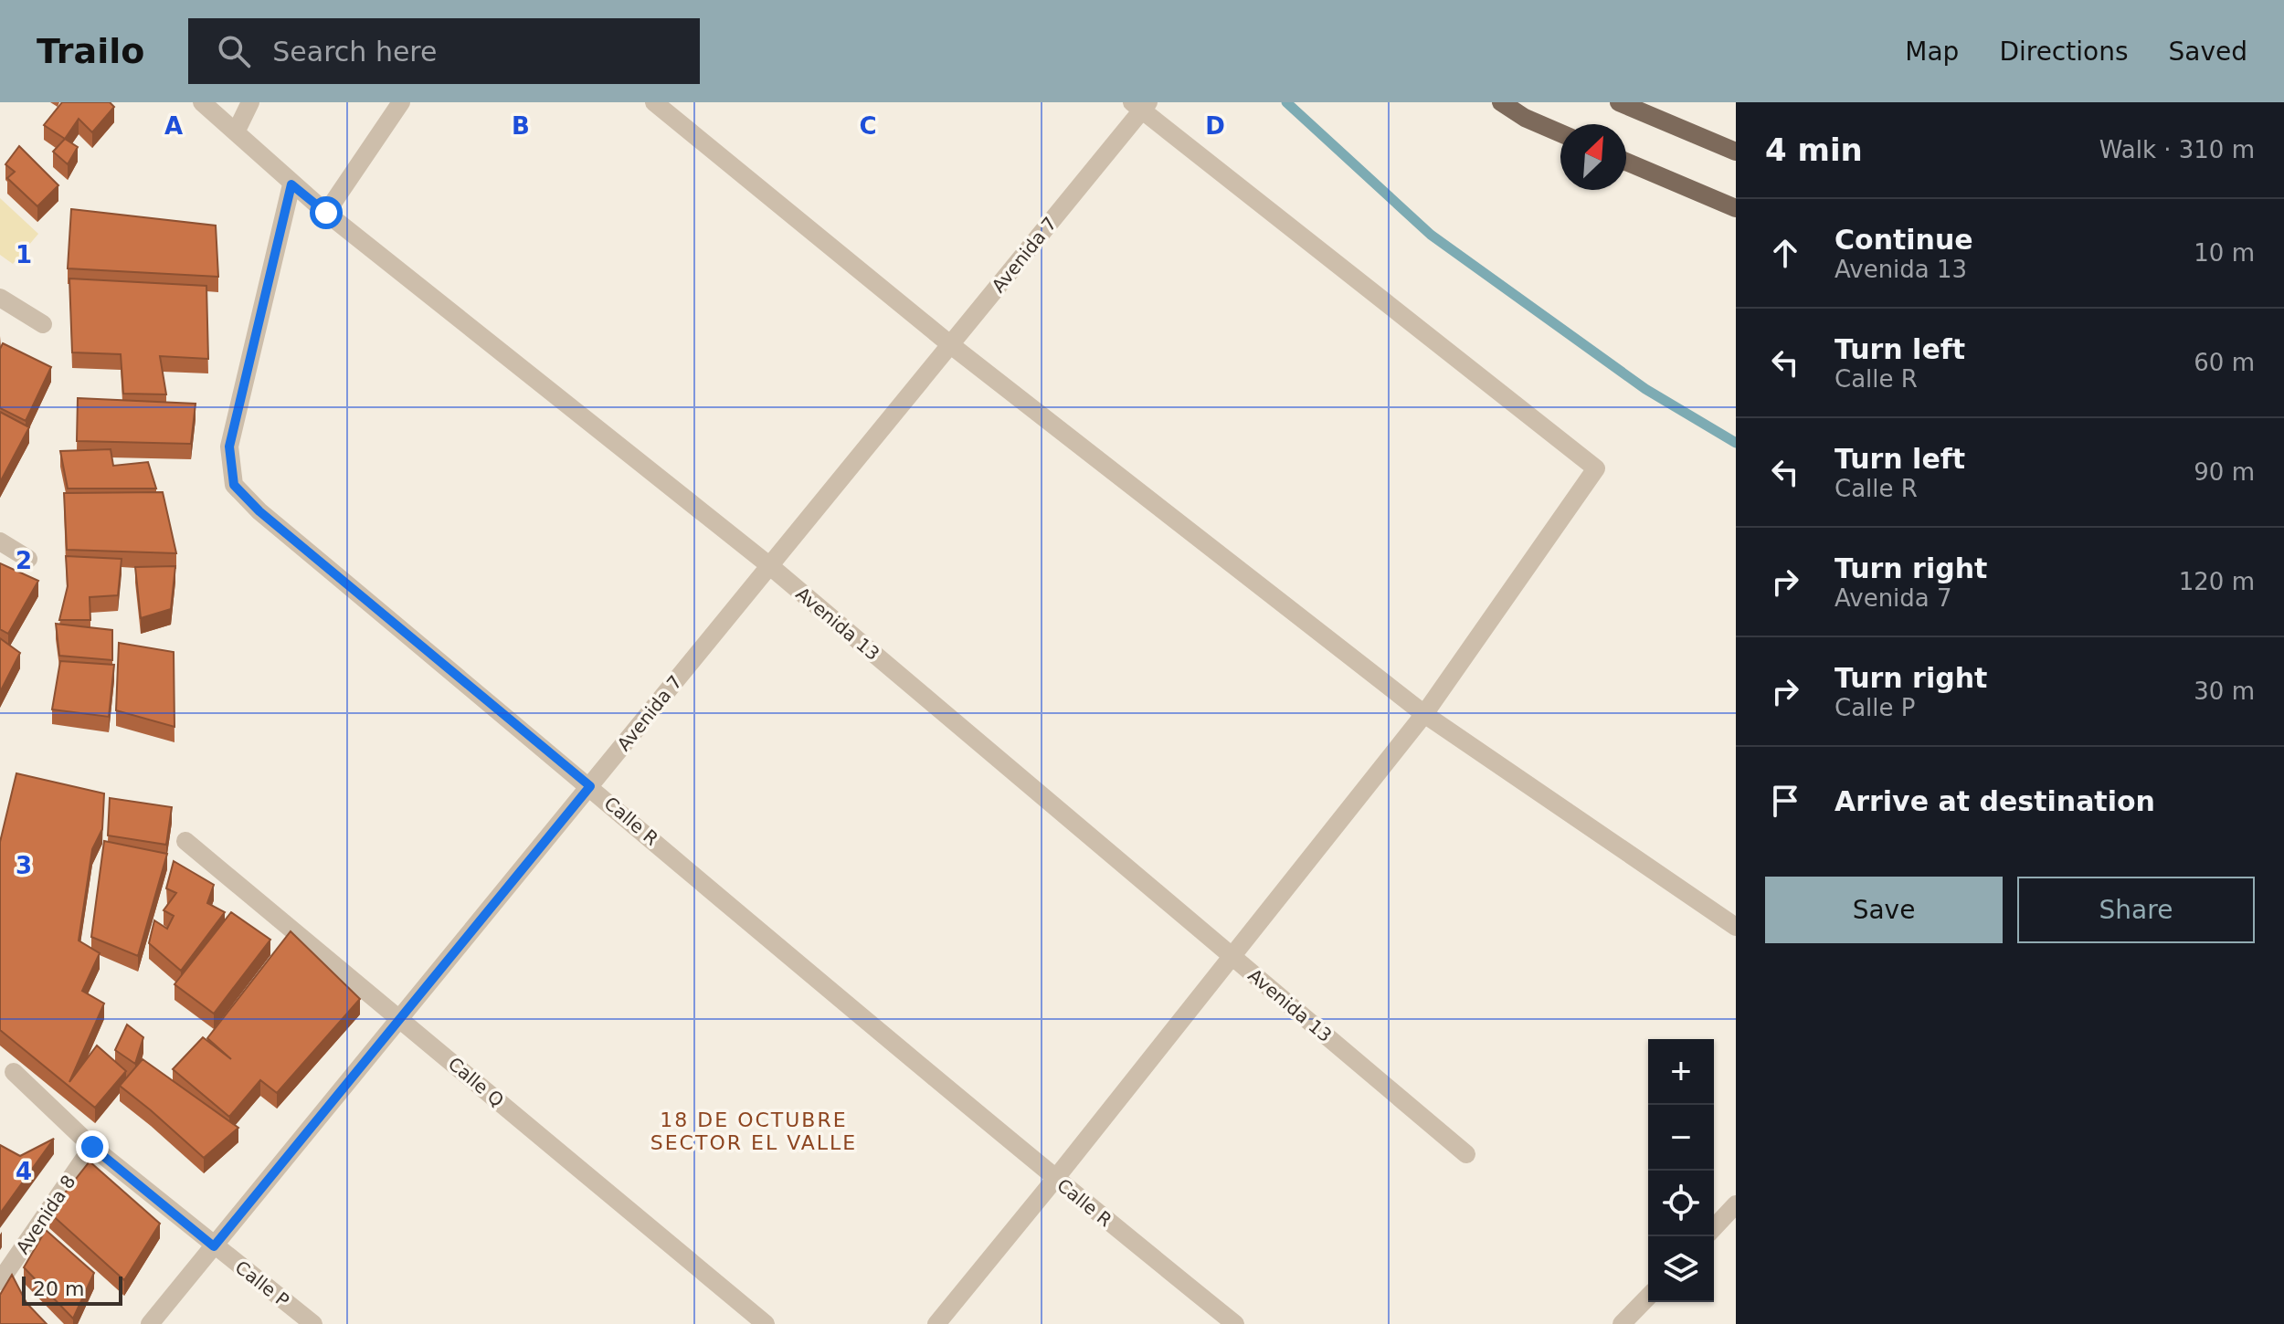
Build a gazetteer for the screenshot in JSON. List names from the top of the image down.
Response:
{
  "streets": {
    "street": [
      "Avenida 7",
      "Avenida 13",
      "Calle R",
      "Calle Q",
      "Avenida 8",
      "Calle P"
    ]
  },
  "crossings": [
    ["Avenida 7", "Avenida 13"],
    ["Avenida 7", "Calle R"],
    ["Avenida 7", "Calle Q"],
    ["Avenida 7", "Calle P"],
    ["Avenida 13", "Calle R"],
    ["Avenida 8", "Calle P"]
  ],
  "districts": ["18 DE OCTUBRE SECTOR EL VALLE"],
  "scale_bar": "20 m",
  "north": "top right",
  "page": {
    "header": "Trailo",
    "search": "Search here",
    "nav": ["Map", "Directions", "Saved"],
    "heading": ["4 min", "Walk · 310 m"],
    "list": [
      ["Continue", "Avenida 13", "10 m"],
      ["Turn left", "Calle R", "60 m"],
      ["Turn left", "Calle R", "90 m"],
      ["Turn right", "Avenida 7", "120 m"],
      ["Turn right", "Calle P", "30 m"],
      "Arrive at destination"
    ],
    "buttons": ["Save", "Share"],
    "map_buttons": ["+", "−"],
    "scale": "20 m"
  },
  "grid": {
    "columns": [
      "A",
      "B",
      "C",
      "D"
    ],
    "rows": [
      "1",
      "2",
      "3",
      "4"
    ]
  }
}
